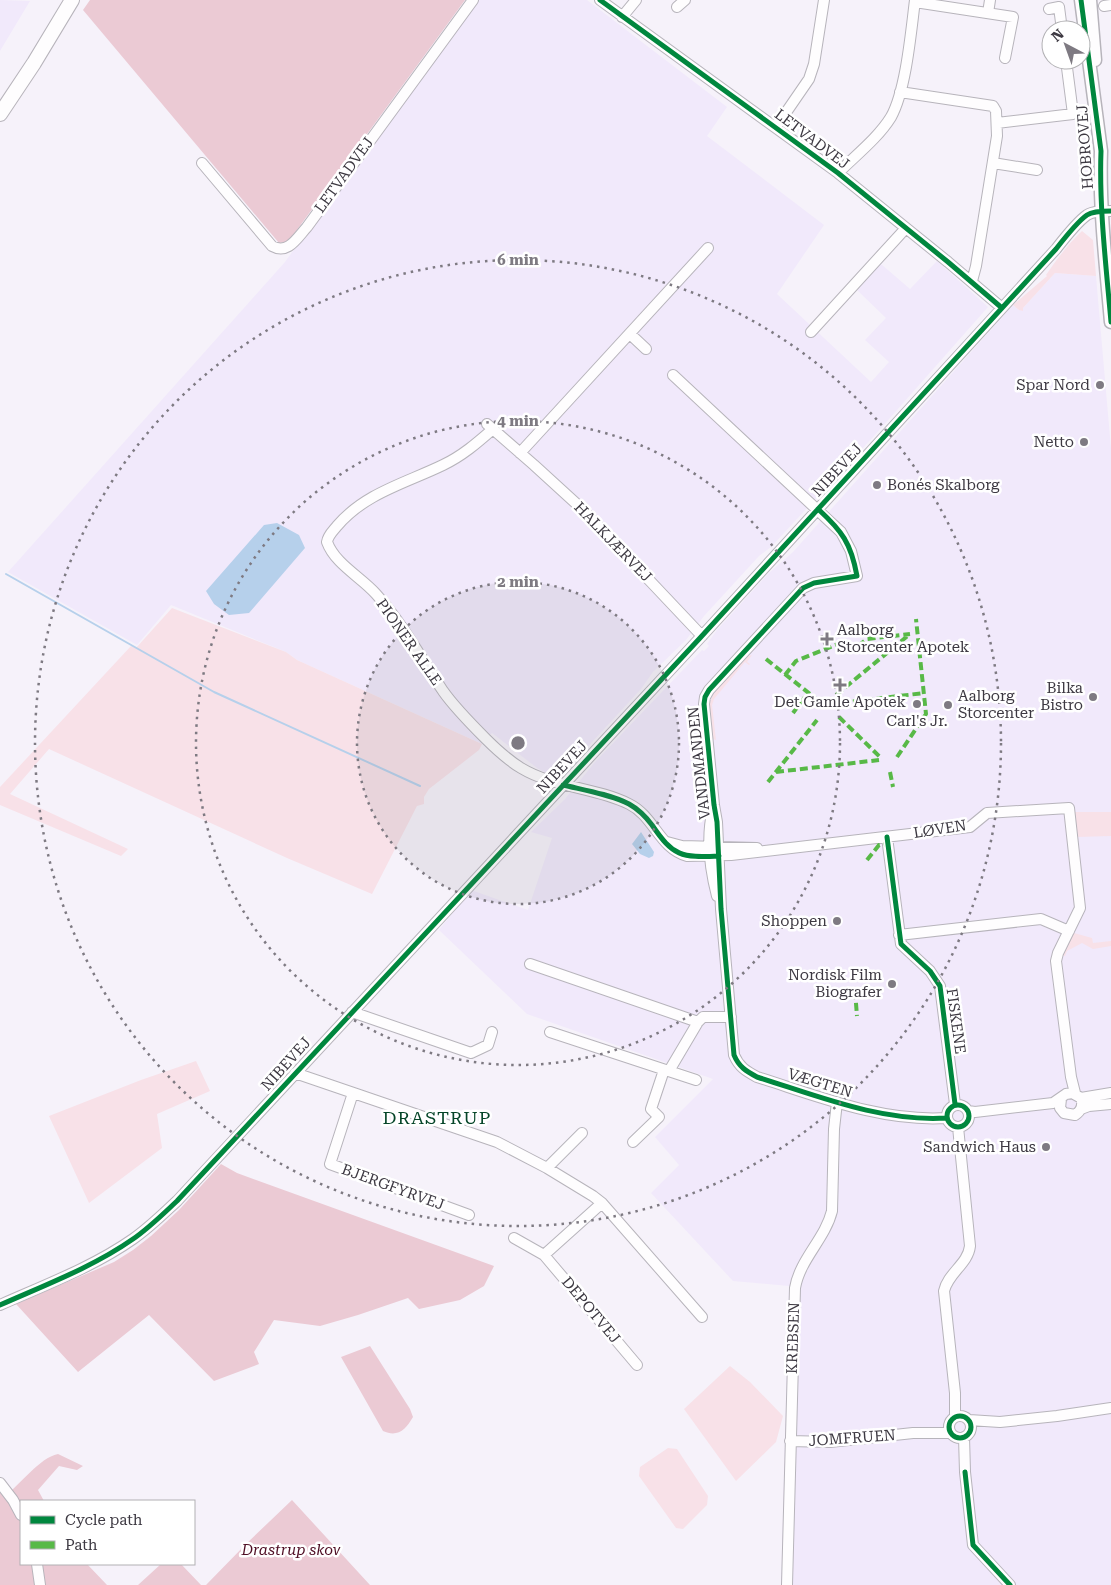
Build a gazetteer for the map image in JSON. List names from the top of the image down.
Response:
{
  "streets": {
    "main road": ["HOBROVEJ"],
    "street": [
      "LETVADVEJ",
      "NIBEVEJ",
      "HALKJÆRVEJ",
      "PIONER ALLE",
      "VANDMANDEN",
      "LØVEN",
      "FISKENE",
      "VÆGTEN",
      "BJERGFYRVEJ",
      "DEPOTVEJ",
      "KREBSEN",
      "JOMFRUEN"
    ]
  },
  "crossings": [
    ["LETVADVEJ", "NIBEVEJ"],
    ["HOBROVEJ", "NIBEVEJ"],
    ["NIBEVEJ", "HALKJÆRVEJ"],
    ["NIBEVEJ", "PIONER ALLE"],
    ["NIBEVEJ", "VANDMANDEN"],
    ["NIBEVEJ", "LØVEN"],
    ["HALKJÆRVEJ", "PIONER ALLE"],
    ["PIONER ALLE", "LØVEN"],
    ["VANDMANDEN", "LØVEN"],
    ["VANDMANDEN", "VÆGTEN"],
    ["LØVEN", "FISKENE"],
    ["FISKENE", "VÆGTEN"],
    ["VÆGTEN", "KREBSEN"],
    ["KREBSEN", "JOMFRUEN"]
  ],
  "districts": ["DRASTRUP"],
  "parks": ["Drastrup skov"],
  "places": {
    "other": [
      "Spar Nord",
      "Netto",
      "Bone´s Skalborg",
      "Bilka Bistro",
      "Carl's Jr.",
      "Aalborg Storcenter",
      "Shoppen",
      "Nordisk Film Biografer",
      "Sandwich Haus"
    ],
    "health": ["Aalborg Storcenter Apotek", "Det Gamle Apotek"]
  },
  "legend": ["Cycle path", "Path"],
  "north": "top left",
  "rings": ["6 min", "4 min", "2 min"]
}
